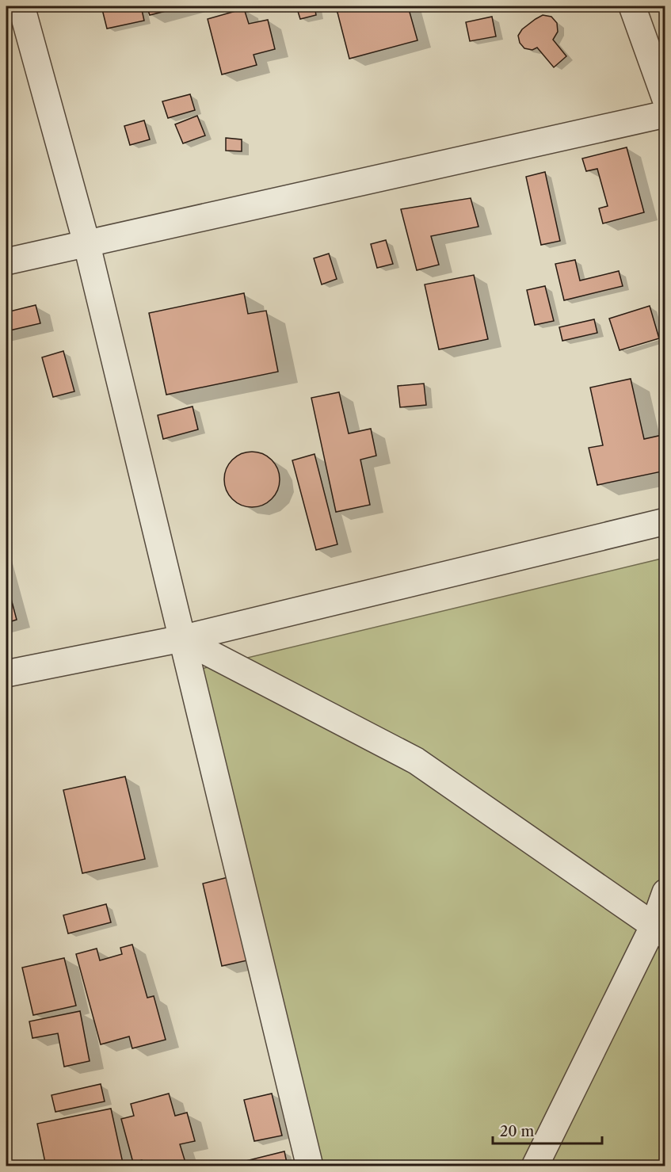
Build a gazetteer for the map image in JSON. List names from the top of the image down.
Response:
{
  "scale_bar": "20 m"
}
